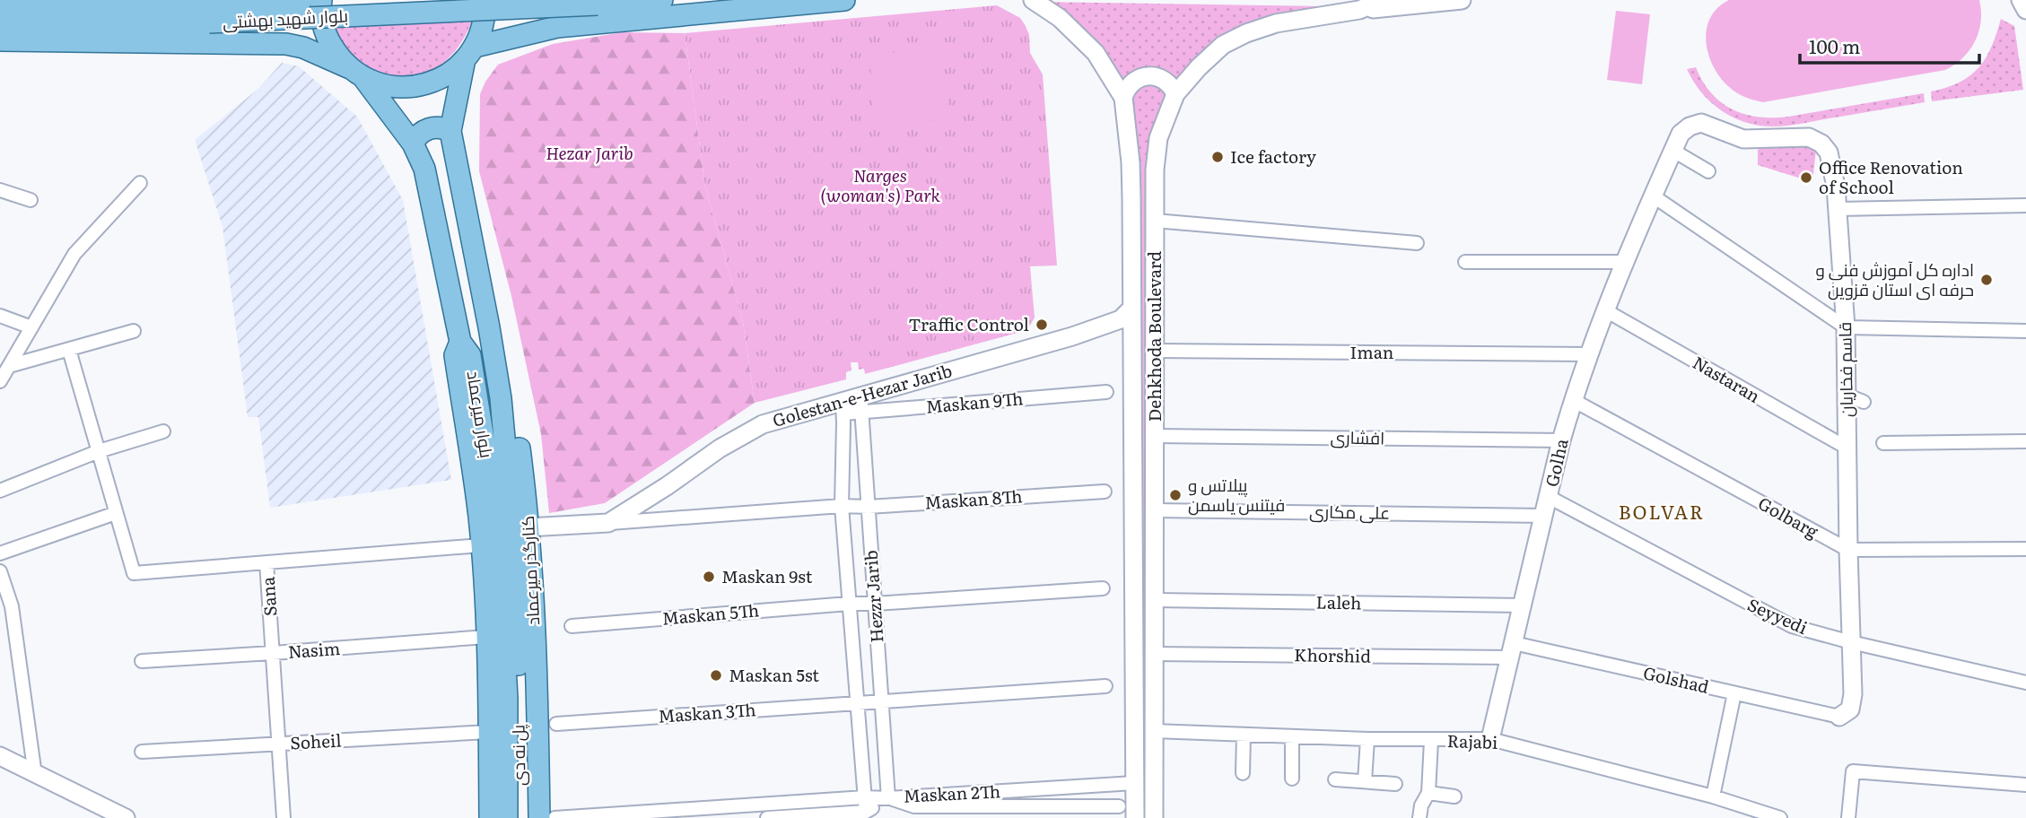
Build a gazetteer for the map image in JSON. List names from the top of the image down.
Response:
{
  "streets": {
    "main road": [
      "بلوار شهید بهشتی",
      "بلوار میرعماد",
      "کنارگذر میرعماد",
      "پل نه دی"
    ],
    "street": [
      "Dehkhoda Boulevard",
      "Iman",
      "قاسم فخاریان",
      "Nastaran",
      "Golestan-e-Hezar Jarib",
      "Maskan 9Th",
      "افشاری",
      "Golha",
      "Maskan 8Th",
      "علی مکاری",
      "Golbarg",
      "Sana",
      "Hezzr Jarib",
      "Laleh",
      "Maskan 5Th",
      "Seyyedi",
      "Nasim",
      "Khorshid",
      "Golshad",
      "Maskan 3Th",
      "Soheil",
      "Rajabi",
      "Maskan 2Th"
    ]
  },
  "crossings": [
    ["Dehkhoda Boulevard", "Iman"],
    ["Dehkhoda Boulevard", "افشاری"],
    ["Dehkhoda Boulevard", "علی مکاری"],
    ["Dehkhoda Boulevard", "Laleh"],
    ["Dehkhoda Boulevard", "Khorshid"],
    ["Dehkhoda Boulevard", "Rajabi"],
    ["Dehkhoda Boulevard", "Maskan 2Th"],
    ["Iman", "Golha"],
    ["قاسم فخاریان", "Nastaran"],
    ["قاسم فخاریان", "Golha"],
    ["قاسم فخاریان", "Golbarg"],
    ["قاسم فخاریان", "Seyyedi"],
    ["قاسم فخاریان", "Golshad"],
    ["Nastaran", "Golha"],
    ["Golestan-e-Hezar Jarib", "Maskan 9Th"],
    ["Golestan-e-Hezar Jarib", "Maskan 8Th"],
    ["Golestan-e-Hezar Jarib", "کنارگذر میرعماد"],
    ["Golestan-e-Hezar Jarib", "Hezzr Jarib"],
    ["Maskan 9Th", "Hezzr Jarib"],
    ["بلوار میرعماد", "کنارگذر میرعماد"],
    ["بلوار میرعماد", "پل نه دی"],
    ["افشاری", "Golha"],
    ["Golha", "علی مکاری"],
    ["Golha", "Golbarg"],
    ["Golha", "Laleh"],
    ["Golha", "Seyyedi"],
    ["Golha", "Khorshid"],
    ["Golha", "Golshad"],
    ["Golha", "Rajabi"],
    ["Maskan 8Th", "Hezzr Jarib"],
    ["Sana", "Nasim"],
    ["Sana", "Soheil"],
    ["Hezzr Jarib", "Maskan 5Th"],
    ["Hezzr Jarib", "Maskan 3Th"],
    ["Hezzr Jarib", "Maskan 2Th"],
    ["Khorshid", "Golshad"]
  ],
  "districts": ["BOLVAR"],
  "parks": ["Hezar Jarib", "Narges (woman's) Park"],
  "places": [
    "Ice factory",
    "Office Renovation of School",
    "اداره کل آموزش فنی و حرفه ای استان قزوین",
    "Traffic Control",
    "پیلاتس و فیتنس یاسمن",
    "Maskan 9st",
    "Maskan 5st"
  ],
  "scale_bar": "100 m"
}
